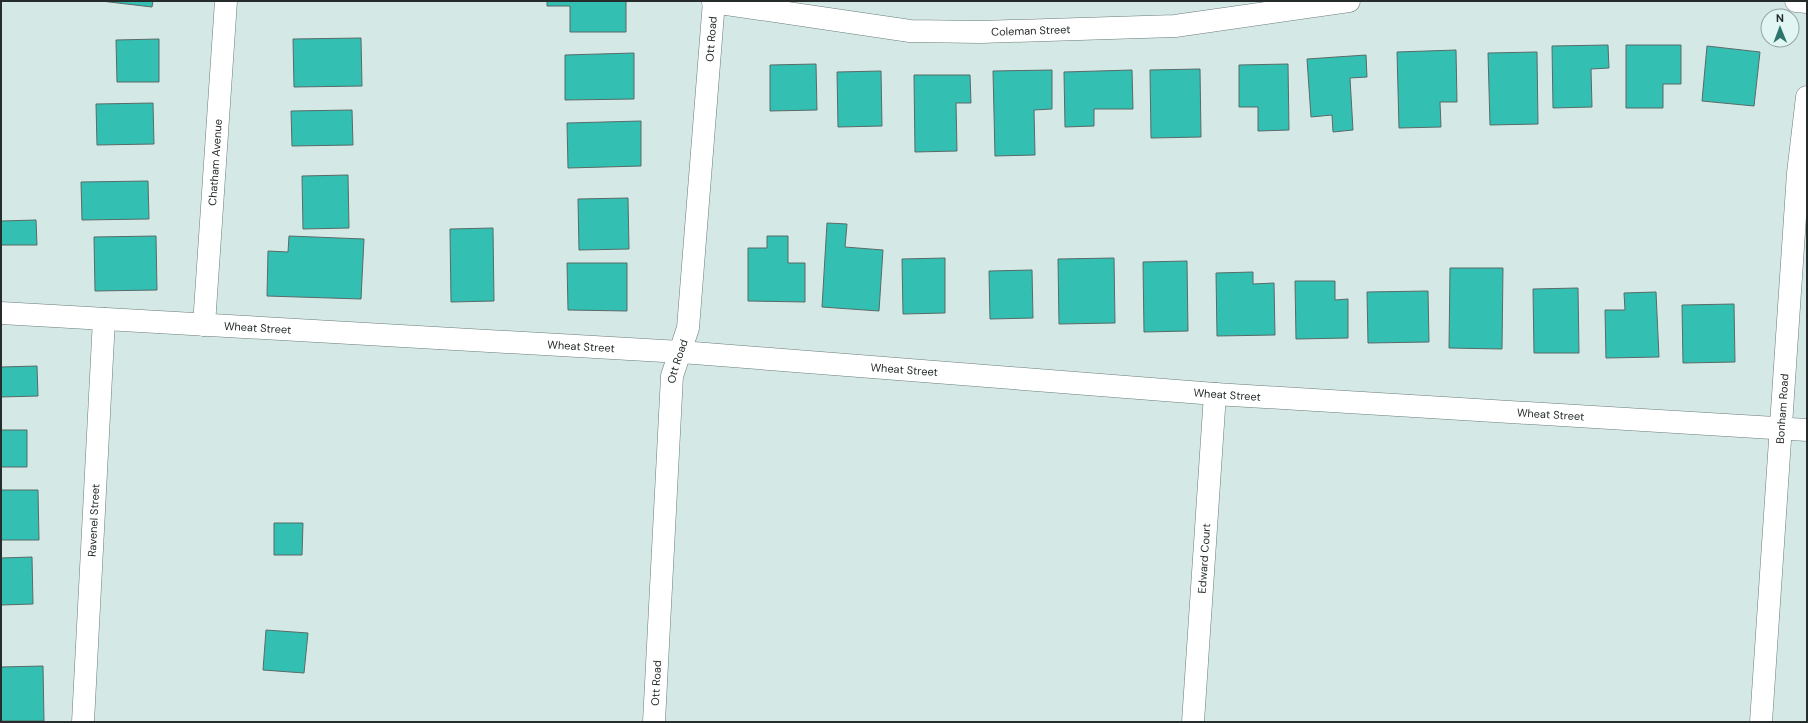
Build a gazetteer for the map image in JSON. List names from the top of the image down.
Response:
{
  "streets": {
    "street": [
      "Coleman Street",
      "Ott Road",
      "Chatham Avenue",
      "Wheat Street",
      "Bonham Road",
      "Ravenel Street",
      "Edward Court"
    ]
  },
  "crossings": [
    ["Coleman Street", "Ott Road"],
    ["Ott Road", "Wheat Street"],
    ["Chatham Avenue", "Wheat Street"],
    ["Wheat Street", "Bonham Road"],
    ["Wheat Street", "Ravenel Street"],
    ["Wheat Street", "Edward Court"]
  ],
  "north": "top"
}
